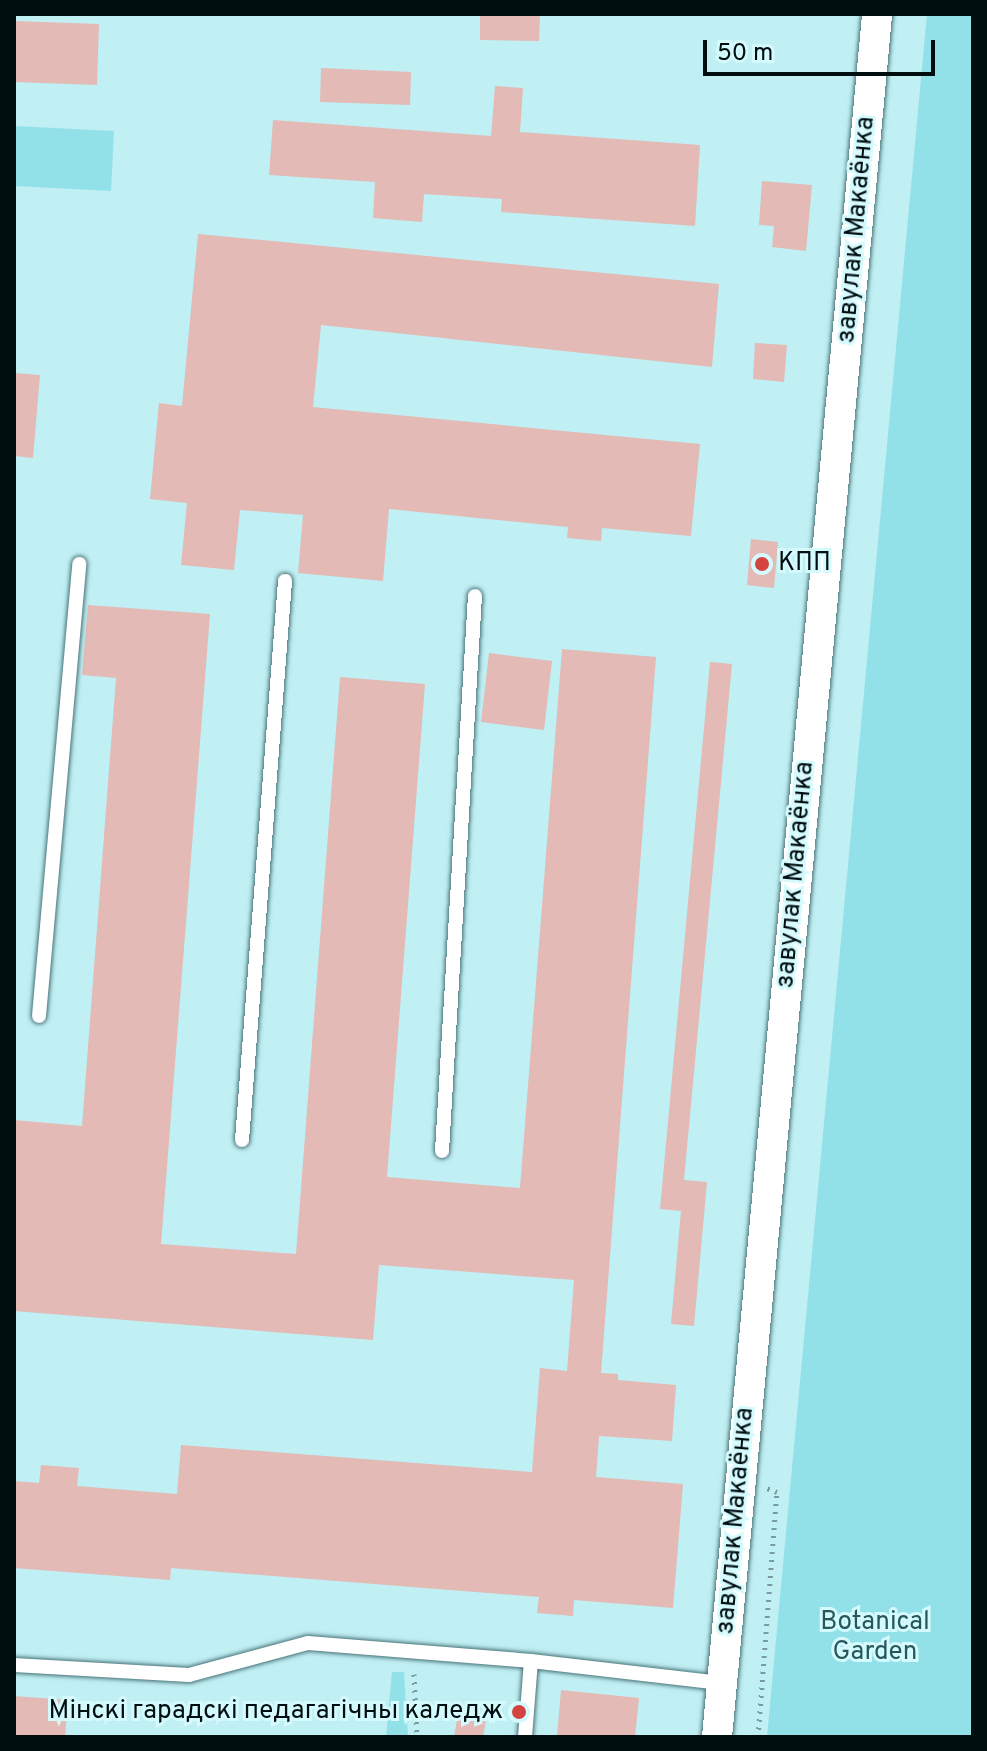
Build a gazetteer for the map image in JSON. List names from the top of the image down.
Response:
{
  "streets": {
    "street": ["завулак Макаёнка"]
  },
  "parks": ["Botanical Garden"],
  "places": ["КПП", "Мінскі гарадскі педагагічны каледж"],
  "scale_bar": "50 m"
}
